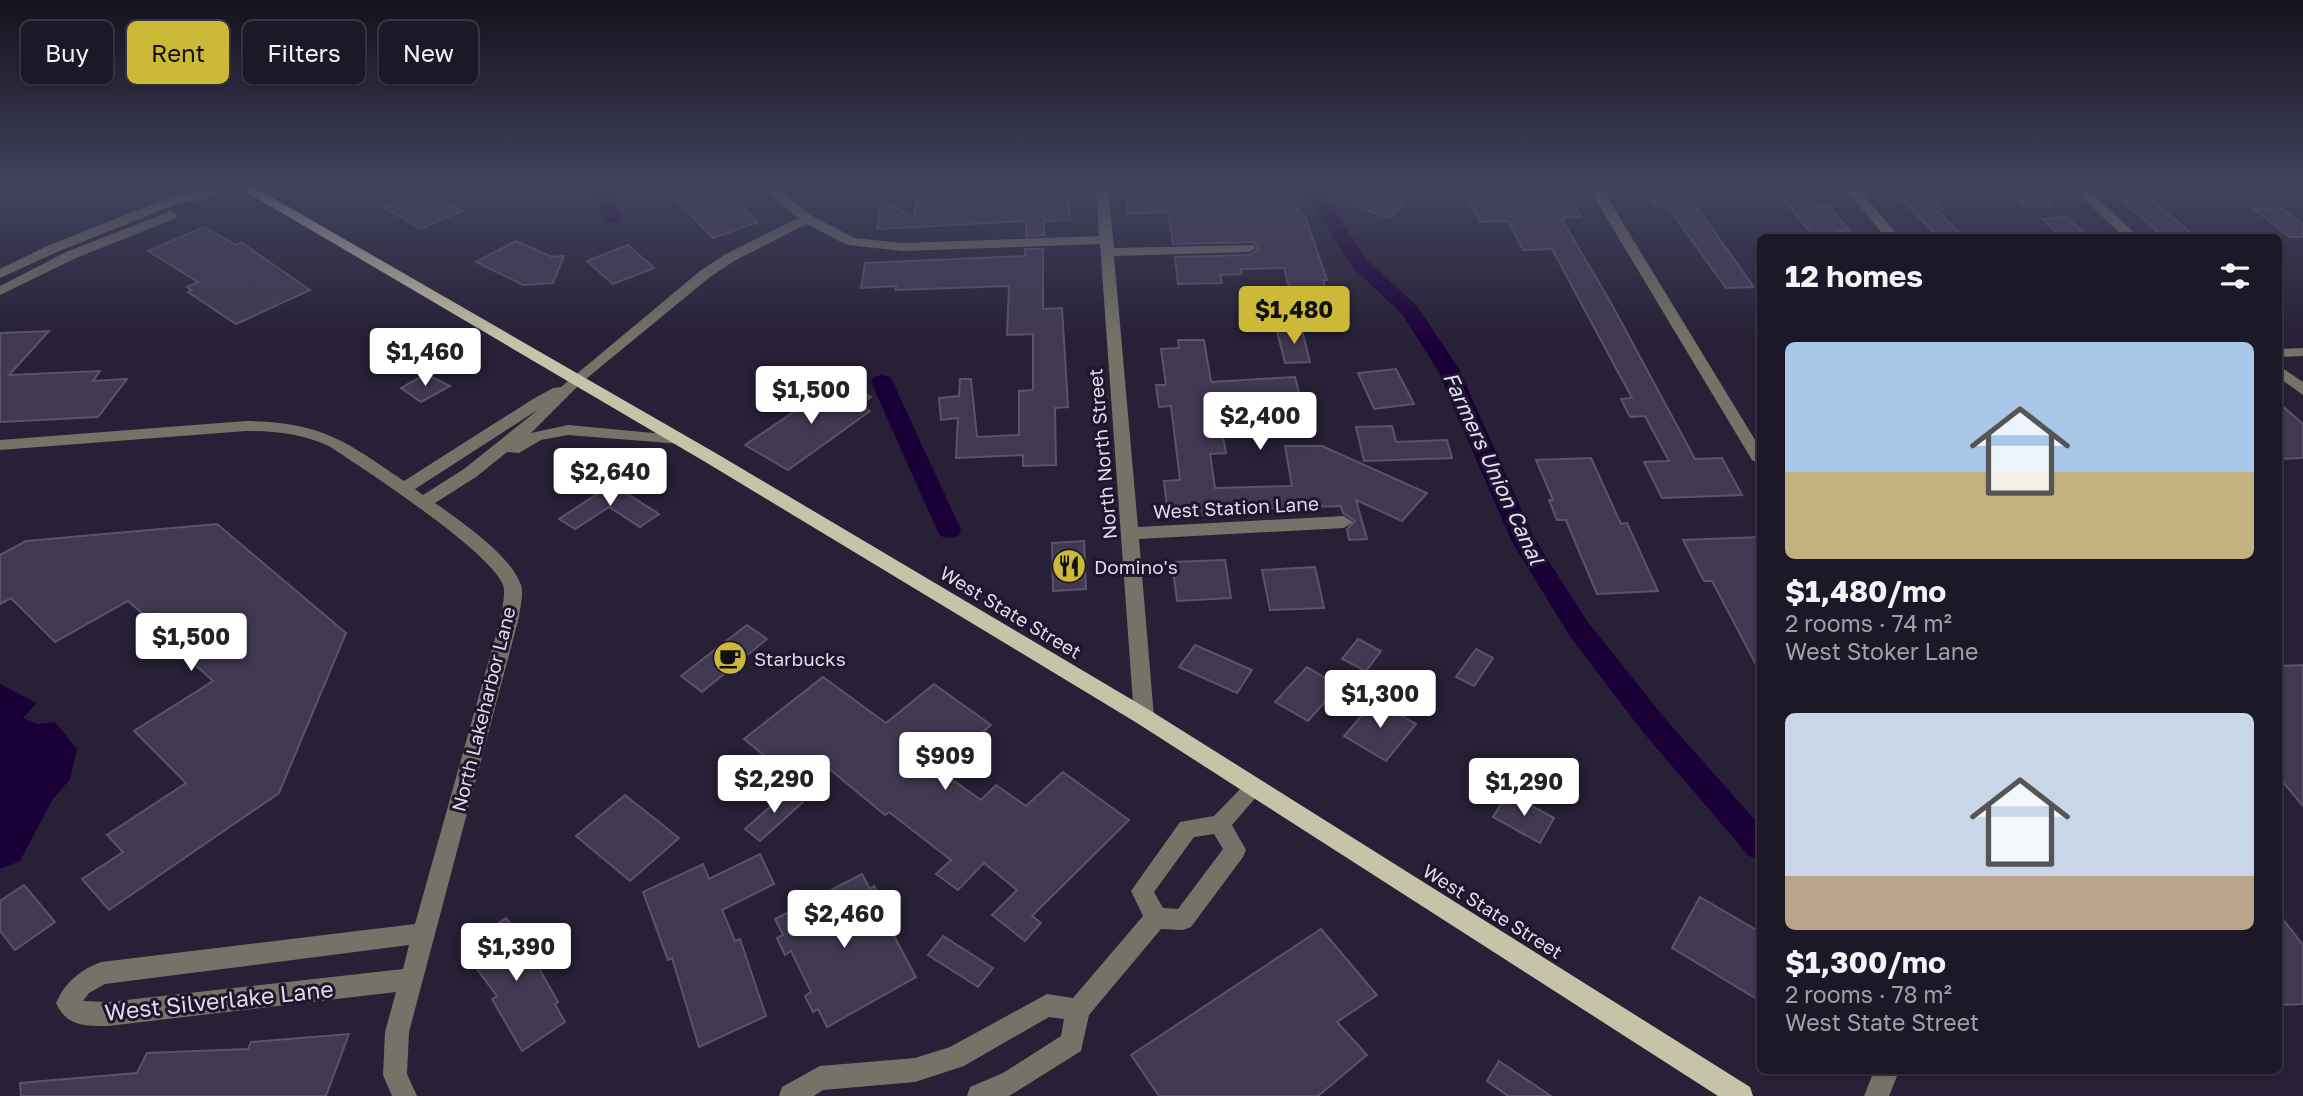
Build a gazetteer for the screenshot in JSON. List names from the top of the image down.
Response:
{
  "streets": {
    "main road": ["West State Street"],
    "street": [
      "North North Street",
      "West Station Lane",
      "North Lakeharbor Lane",
      "West Silverlake Lane"
    ]
  },
  "crossings": [
    ["North North Street", "West Station Lane"],
    ["North North Street", "West State Street"],
    ["North Lakeharbor Lane", "West Silverlake Lane"]
  ],
  "water": ["Farmers Union Canal"],
  "places": {
    "restaurant": ["Domino's"],
    "cafe": ["Starbucks"]
  },
  "page": {
    "chip": [
      "Buy",
      "Rent",
      "Filters",
      "New"
    ],
    "heading": "12 homes",
    "price": [
      "$1,480",
      "$1,460",
      "$1,500",
      "$2,400",
      "$2,640",
      "$1,500",
      "$1,300",
      "$909",
      "$2,290",
      "$1,290",
      "$2,460",
      "$1,390"
    ],
    "list": [
      {
        "name": "$1,480/mo",
        "note": "2 rooms · 74 m² · West Stoker Lane"
      },
      {
        "name": "$1,300/mo",
        "note": "2 rooms · 78 m² · West State Street"
      }
    ]
  }
}
